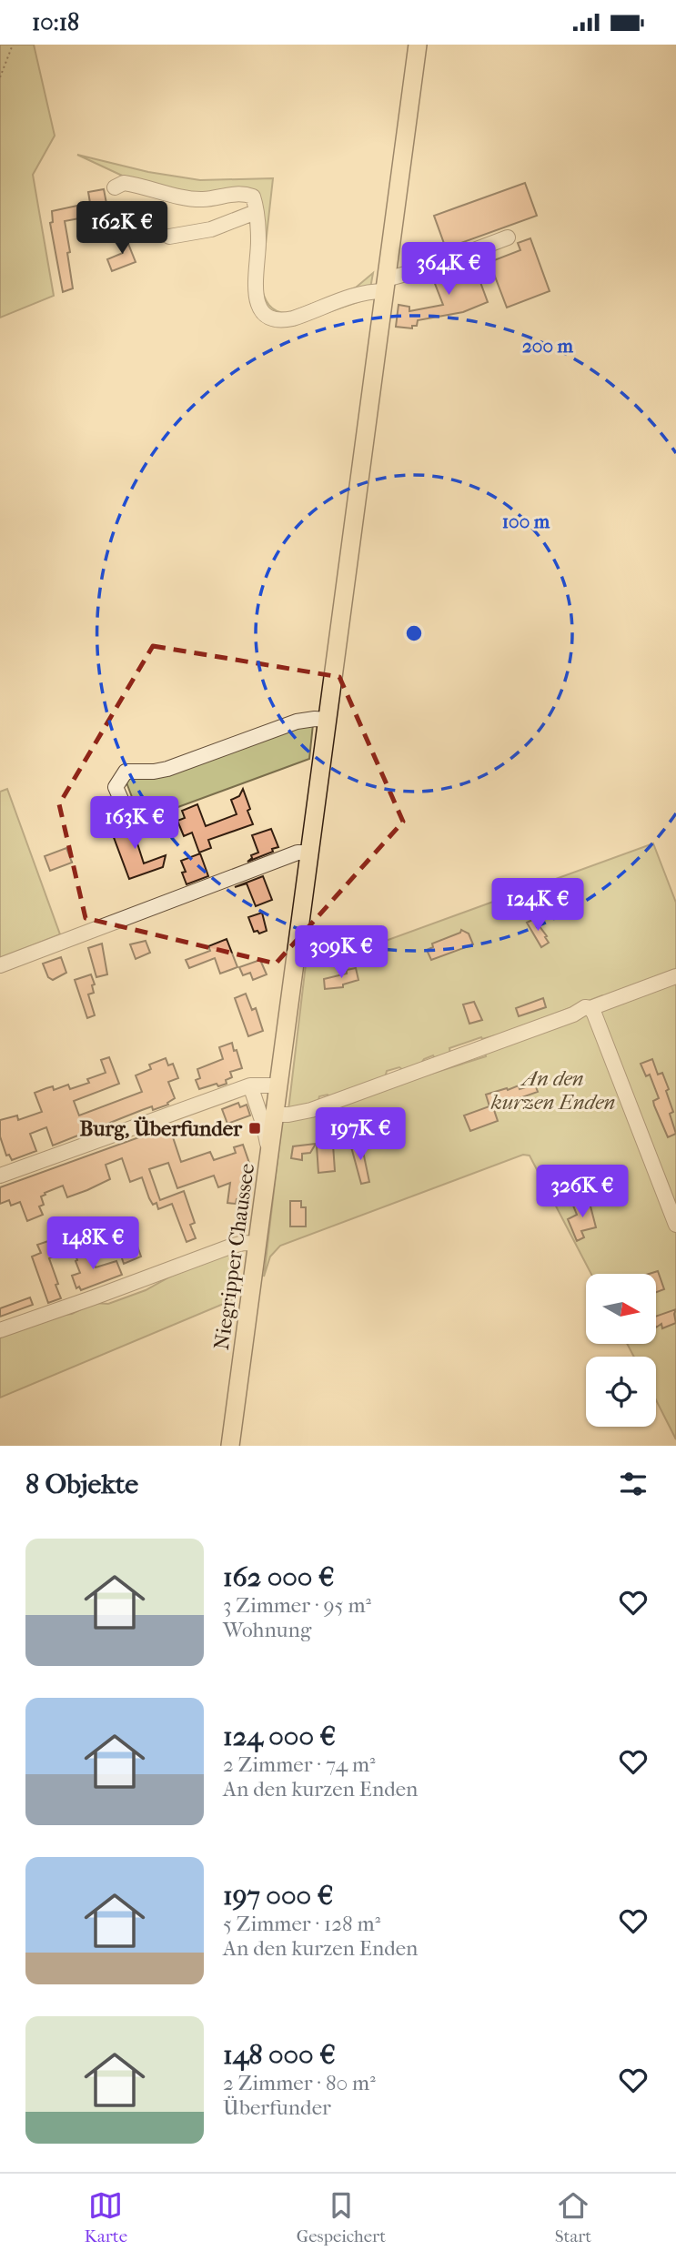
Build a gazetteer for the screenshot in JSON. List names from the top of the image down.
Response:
{
  "streets": {
    "main road": ["Niegripper Chaussee"]
  },
  "parks": ["An den kurzen Enden"],
  "places": {
    "transit": ["Burg, Überfunder"]
  },
  "north": "right",
  "page": {
    "status": "10:18",
    "price": [
      "162K €",
      "364K €",
      "163K €",
      "124K €",
      "309K €",
      "197K €",
      "326K €",
      "148K €"
    ],
    "heading": "8 Objekte",
    "list": [
      {
        "name": "162 000 €",
        "note": "3 Zimmer · 95 m² · Wohnung"
      },
      {
        "name": "124 000 €",
        "note": "2 Zimmer · 74 m² · An den kurzen Enden"
      },
      {
        "name": "197 000 €",
        "note": "5 Zimmer · 128 m² · An den kurzen Enden"
      },
      {
        "name": "148 000 €",
        "note": "2 Zimmer · 80 m² · Überfunder"
      }
    ],
    "tabs": ["Karte", "Gespeichert", "Start"]
  },
  "rings": ["200 m", "100 m"]
}
